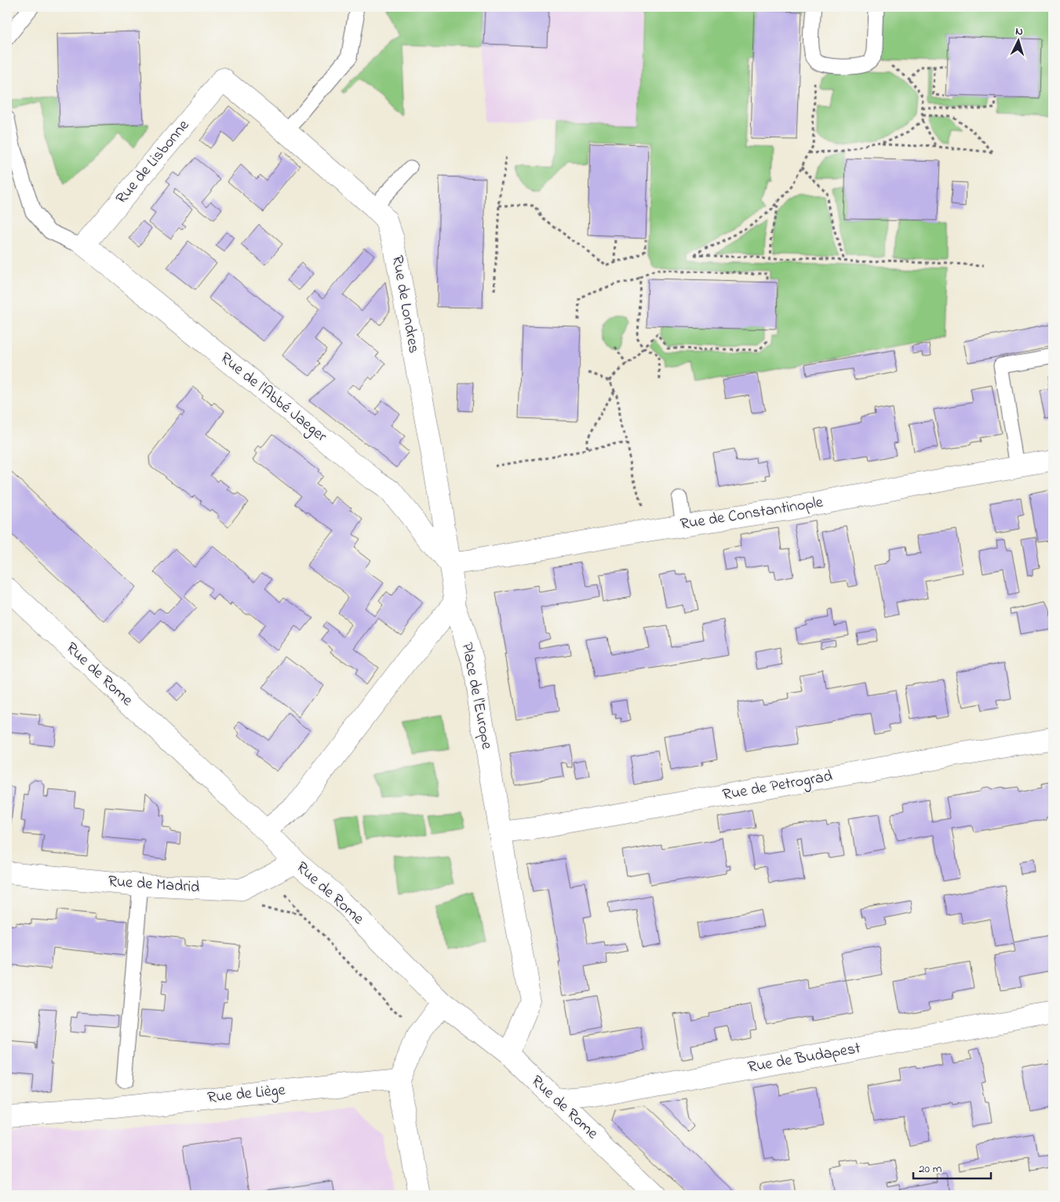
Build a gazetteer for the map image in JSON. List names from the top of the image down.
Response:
{
  "streets": {
    "street": [
      "Rue de Lisbonne",
      "Rue de Londres",
      "Rue de l'Abbé Jaeger",
      "Rue de Constantinople",
      "Rue de Rome",
      "Place de l'Europe",
      "Rue de Petrograd",
      "Rue de Madrid",
      "Rue de Budapest",
      "Rue de Liège"
    ]
  },
  "crossings": [
    ["Rue de Lisbonne", "Rue de Londres"],
    ["Rue de Lisbonne", "Rue de l'Abbé Jaeger"],
    ["Rue de Londres", "Rue de l'Abbé Jaeger"],
    ["Rue de Londres", "Rue de Constantinople"],
    ["Rue de Londres", "Place de l'Europe"],
    ["Rue de l'Abbé Jaeger", "Rue de Constantinople"],
    ["Rue de Rome", "Place de l'Europe"],
    ["Rue de Rome", "Rue de Madrid"],
    ["Rue de Rome", "Rue de Budapest"],
    ["Place de l'Europe", "Rue de Petrograd"]
  ],
  "scale_bar": "20 m",
  "north": "top"
}
